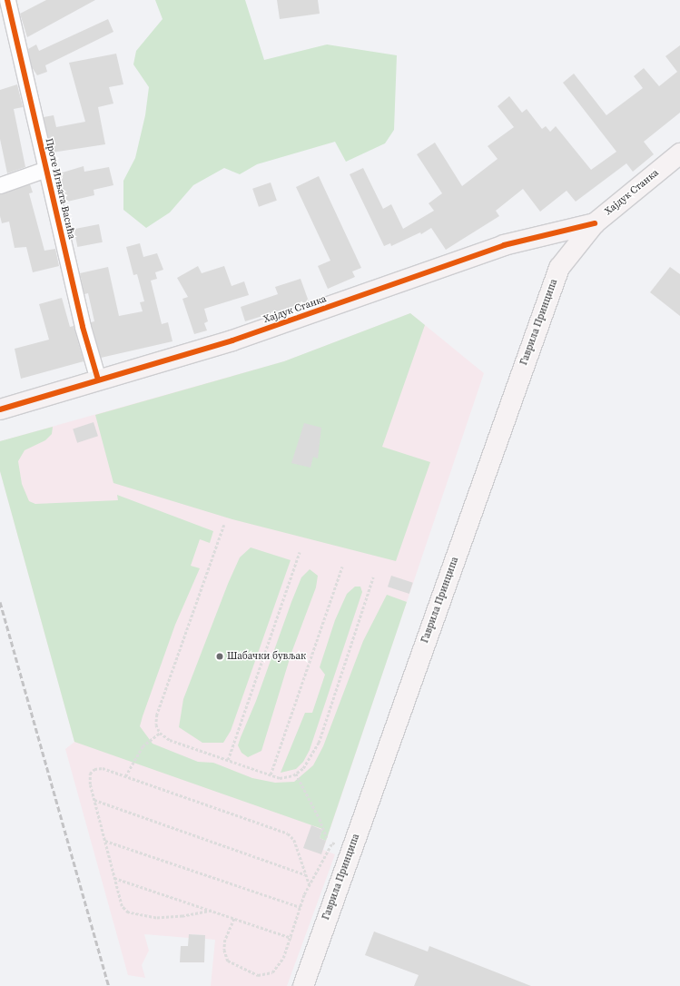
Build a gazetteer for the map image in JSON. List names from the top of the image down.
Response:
{
  "streets": {
    "main road": ["Хајдук Станка", "Гаврила Принципа"],
    "street": ["Проте Игњата Васића"]
  },
  "crossings": [
    ["Проте Игњата Васића", "Хајдук Станка"],
    ["Хајдук Станка", "Гаврила Принципа"]
  ],
  "places": ["Шабачки бувљак"]
}
